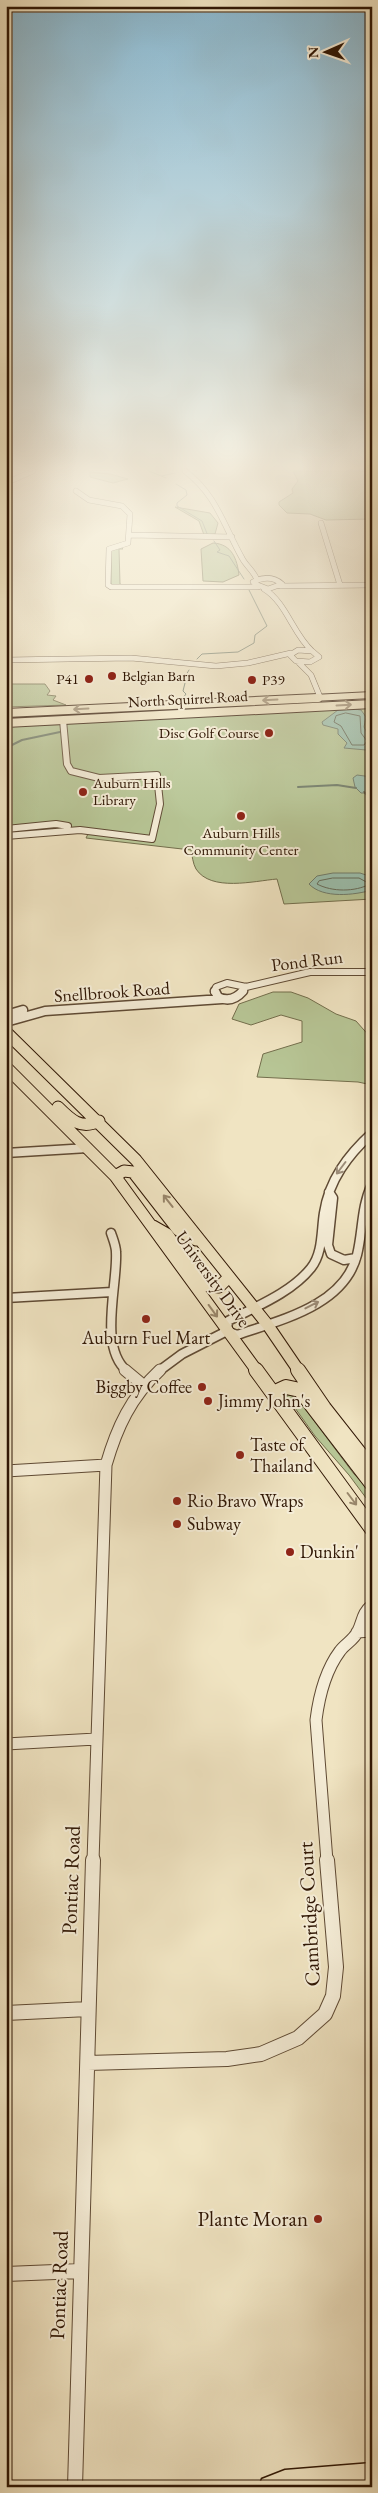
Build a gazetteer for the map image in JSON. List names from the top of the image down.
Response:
{
  "streets": {
    "main road": ["North Squirrel Road", "University Drive"],
    "street": [
      "Pond Run",
      "Snellbrook Road",
      "Pontiac Road",
      "Cambridge Court"
    ]
  },
  "crossings": [
    ["Pond Run", "Snellbrook Road"],
    ["University Drive", "Pontiac Road"],
    ["Pontiac Road", "Cambridge Court"]
  ],
  "places": [
    "Belgian Barn",
    "P41",
    "P39",
    "Disc Golf Course",
    "Auburn Hills Library",
    "Auburn Hills Community Center",
    "Auburn Fuel Mart",
    "Biggby Coffee",
    "Jimmy John's",
    "Taste of Thailand",
    "Rio Bravo Wraps",
    "Subway",
    "Dunkin'",
    "Plante Moran"
  ],
  "north": "left"
}
